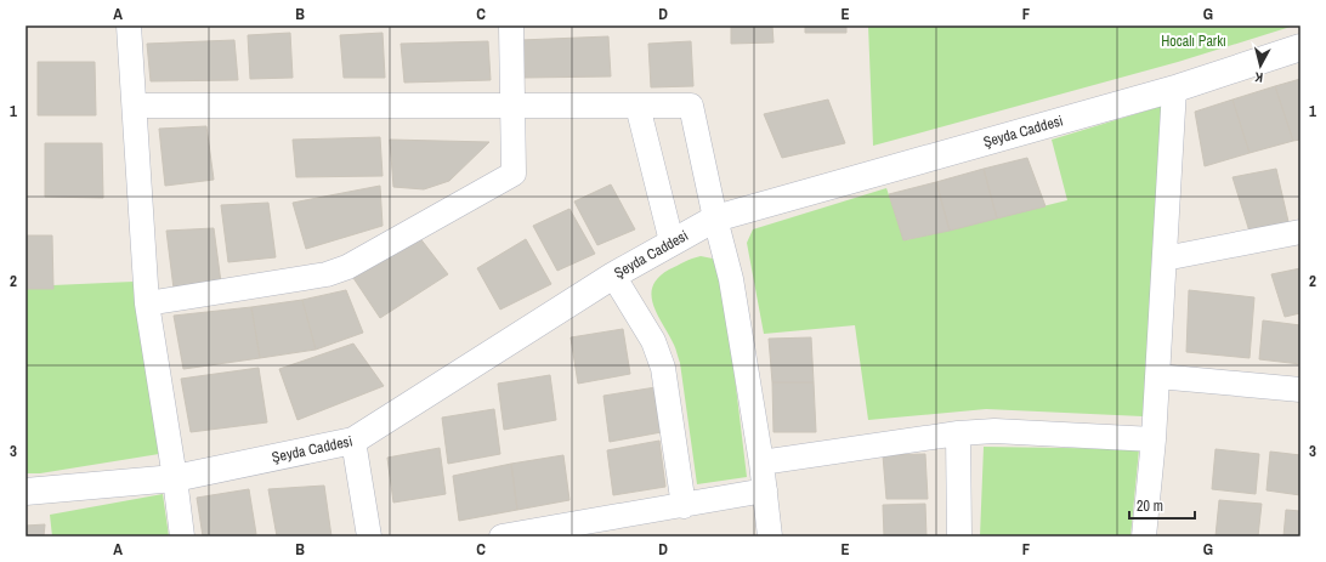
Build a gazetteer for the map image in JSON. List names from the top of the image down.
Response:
{
  "streets": {
    "main road": ["Şeyda Caddesi"]
  },
  "parks": ["Hocalı Parkı"],
  "scale_bar": "20 m",
  "north": "bottom",
  "grid": {
    "columns": [
      "A",
      "B",
      "C",
      "D",
      "E",
      "F",
      "G"
    ],
    "rows": ["1", "2", "3"]
  }
}
